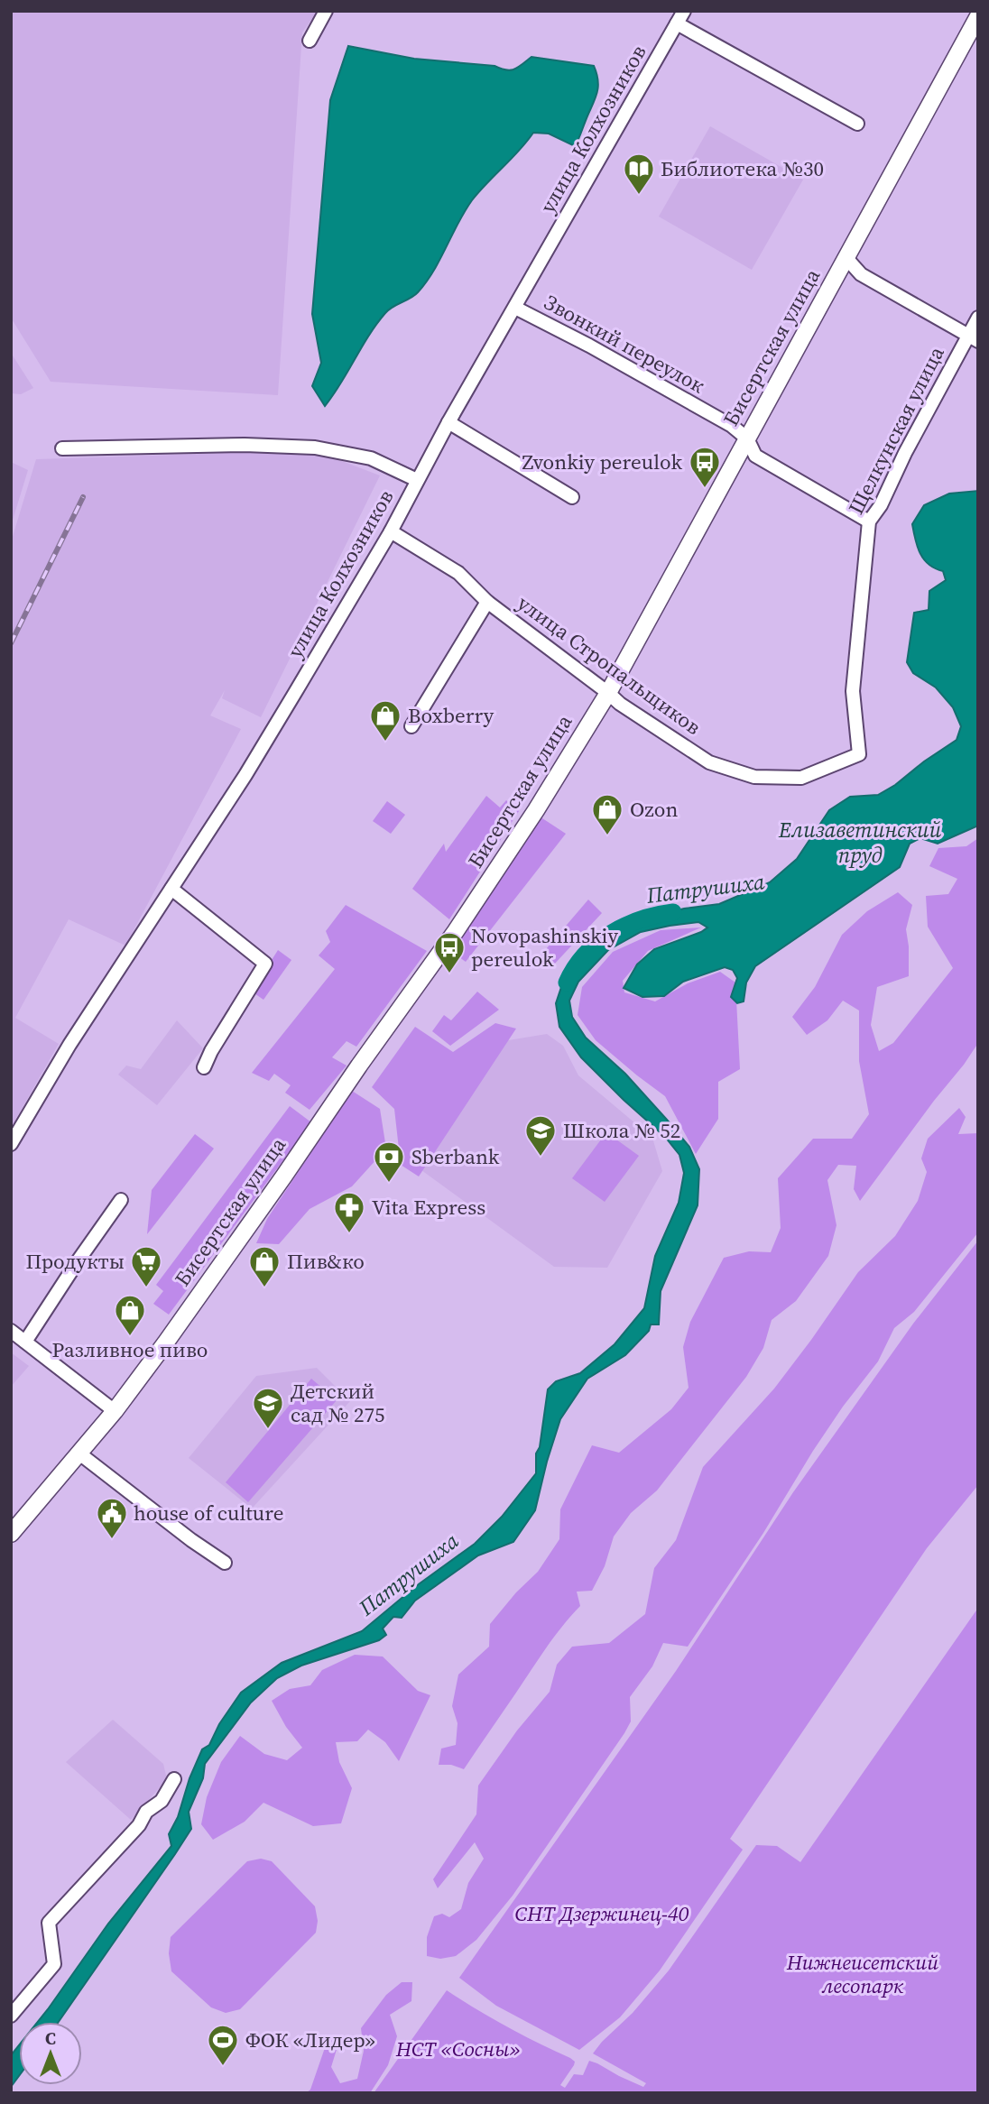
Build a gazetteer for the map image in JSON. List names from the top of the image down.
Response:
{
  "streets": {
    "main road": ["Бисертская улица"],
    "street": [
      "улица Колхозников",
      "Звонкий переулок",
      "Щелкунская улица",
      "улица Стропальщиков"
    ]
  },
  "crossings": [
    ["улица Колхозников", "Звонкий переулок"],
    ["улица Колхозников", "улица Стропальщиков"],
    ["Звонкий переулок", "Бисертская улица"],
    ["Звонкий переулок", "Щелкунская улица"],
    ["Бисертская улица", "улица Стропальщиков"],
    ["Щелкунская улица", "улица Стропальщиков"]
  ],
  "water": ["Елизаветинский пруд", "Патрушиха"],
  "parks": ["СНТ Дзержинец-40", "Нижнеисетский лесопарк", "НСТ «Сосны»"],
  "places": {
    "library": ["Библиотека №30"],
    "bus stop": ["Zvonkiy pereulok", "Novopashinskiy pereulok"],
    "shop": [
      "Boxberry",
      "Ozon",
      "Пив&ко",
      "Разливное пиво"
    ],
    "school or university": ["Школа № 52", "Детский сад № 275"],
    "bank": ["Sberbank"],
    "pharmacy": ["Vita Express"],
    "supermarket": ["Продукты"],
    "public building": ["house of culture"],
    "sports": ["ФОК «Лидер»"]
  },
  "north": "top"
}
